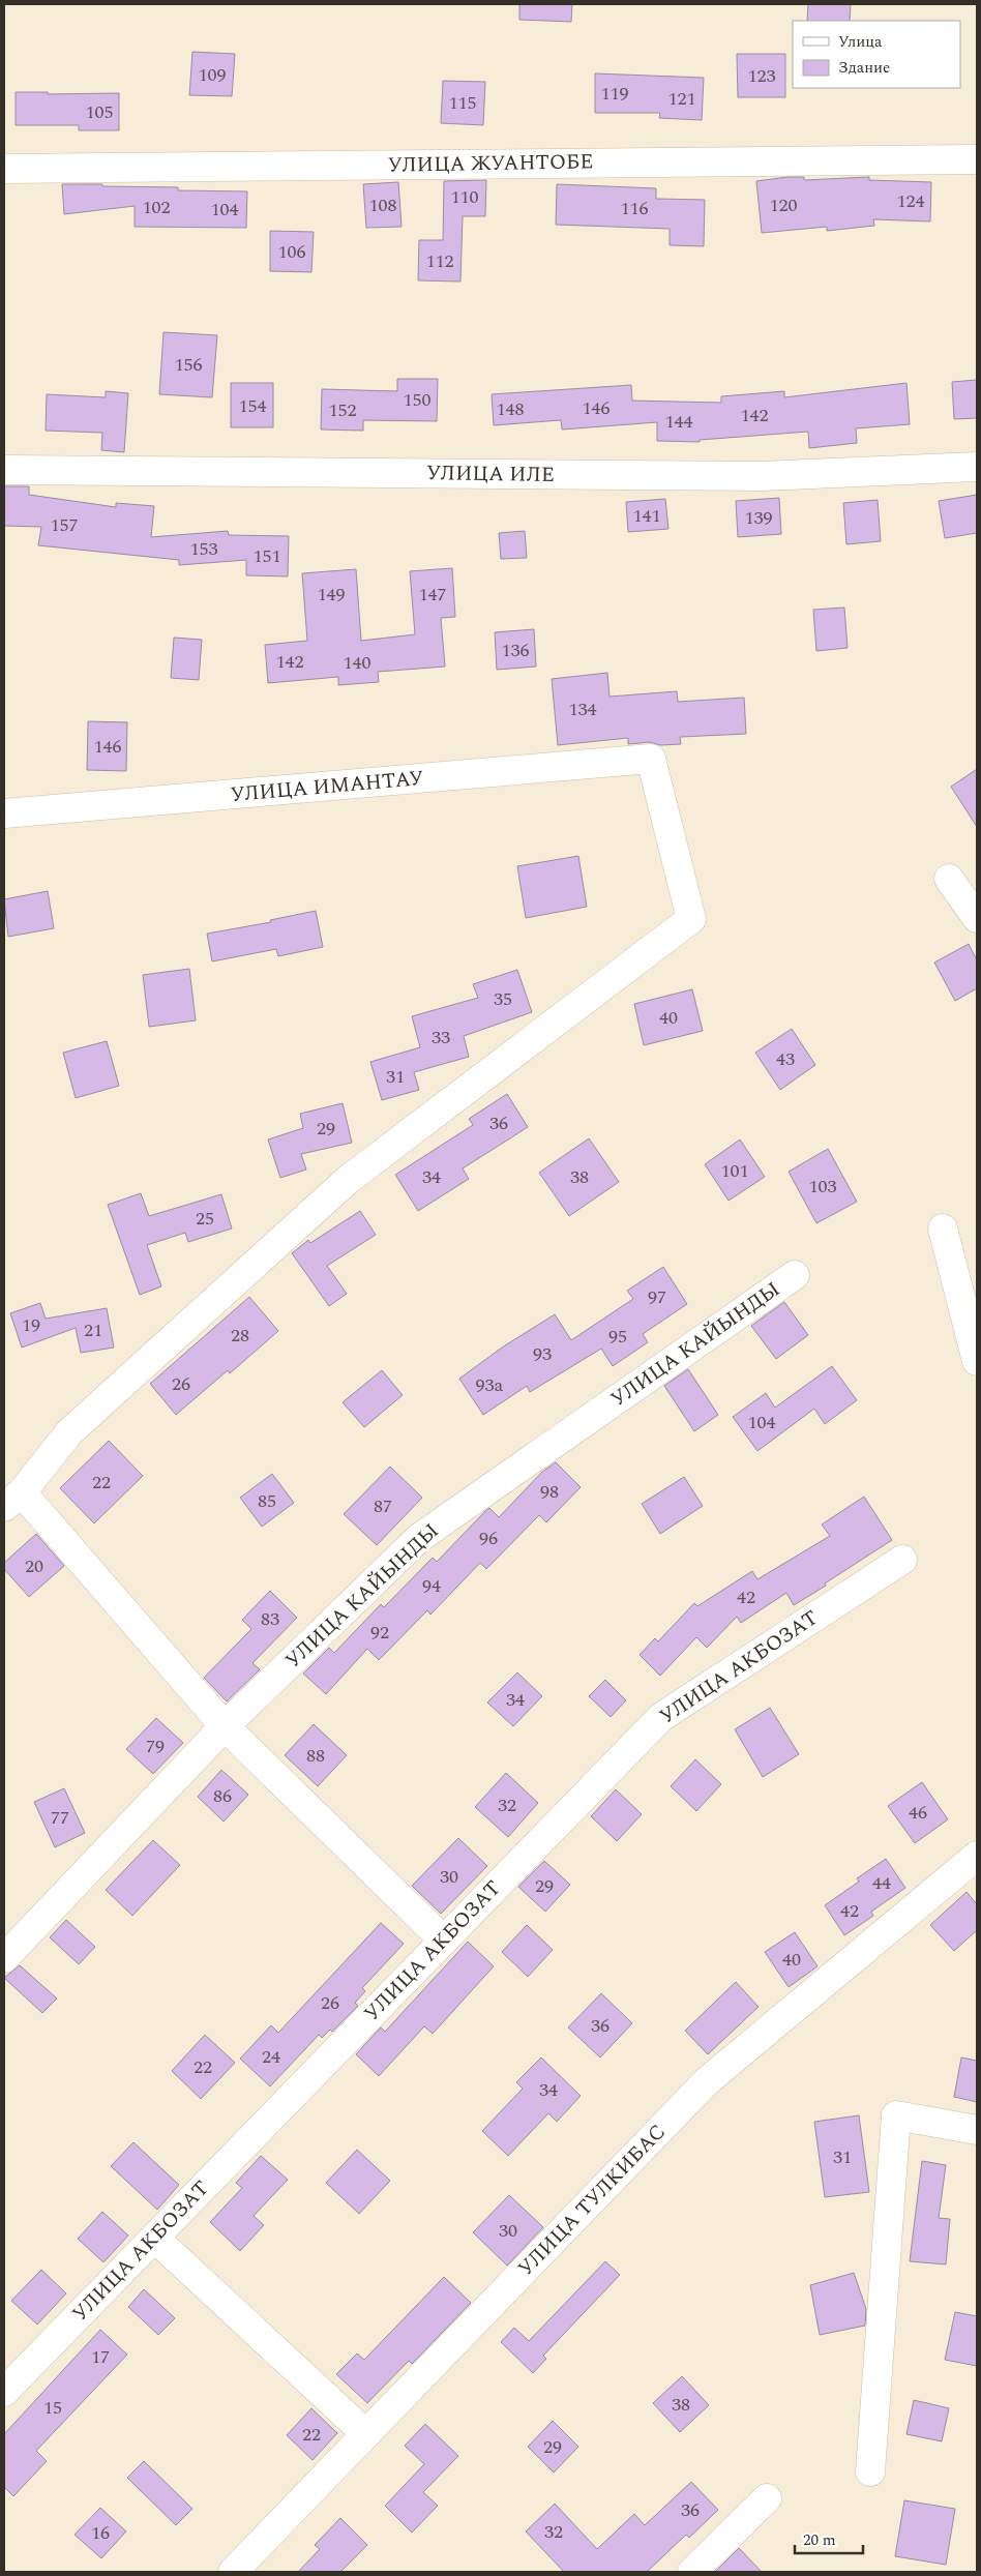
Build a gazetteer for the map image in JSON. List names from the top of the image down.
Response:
{
  "streets": {
    "street": [
      "УЛИЦА ЖУАНТОБЕ",
      "УЛИЦА ИЛЕ",
      "УЛИЦА ИМАНТАУ",
      "УЛИЦА КАЙЫНДЫ",
      "УЛИЦА АКБОЗАТ",
      "УЛИЦА ТУЛКИБАС"
    ]
  },
  "house_numbers": [
    "109",
    "123",
    "119",
    "121",
    "115",
    "105",
    "110",
    "124",
    "108",
    "120",
    "102",
    "116",
    "104",
    "106",
    "112",
    "156",
    "150",
    "154",
    "146",
    "148",
    "152",
    "142",
    "144",
    "141",
    "139",
    "157",
    "153",
    "151",
    "149",
    "147",
    "136",
    "142",
    "140",
    "134",
    "146",
    "35",
    "40",
    "33",
    "43",
    "31",
    "36",
    "29",
    "101",
    "34",
    "38",
    "103",
    "25",
    "97",
    "19",
    "21",
    "28",
    "95",
    "93",
    "26",
    "93а",
    "104",
    "22",
    "98",
    "85",
    "87",
    "96",
    "20",
    "94",
    "42",
    "83",
    "92",
    "34",
    "79",
    "88",
    "86",
    "32",
    "46",
    "77",
    "30",
    "44",
    "29",
    "42",
    "40",
    "26",
    "36",
    "24",
    "22",
    "34",
    "31",
    "30",
    "17",
    "38",
    "15",
    "22",
    "29",
    "36",
    "32",
    "16"
  ],
  "legend": ["Улица", "Здание"],
  "scale_bar": "20 m"
}
